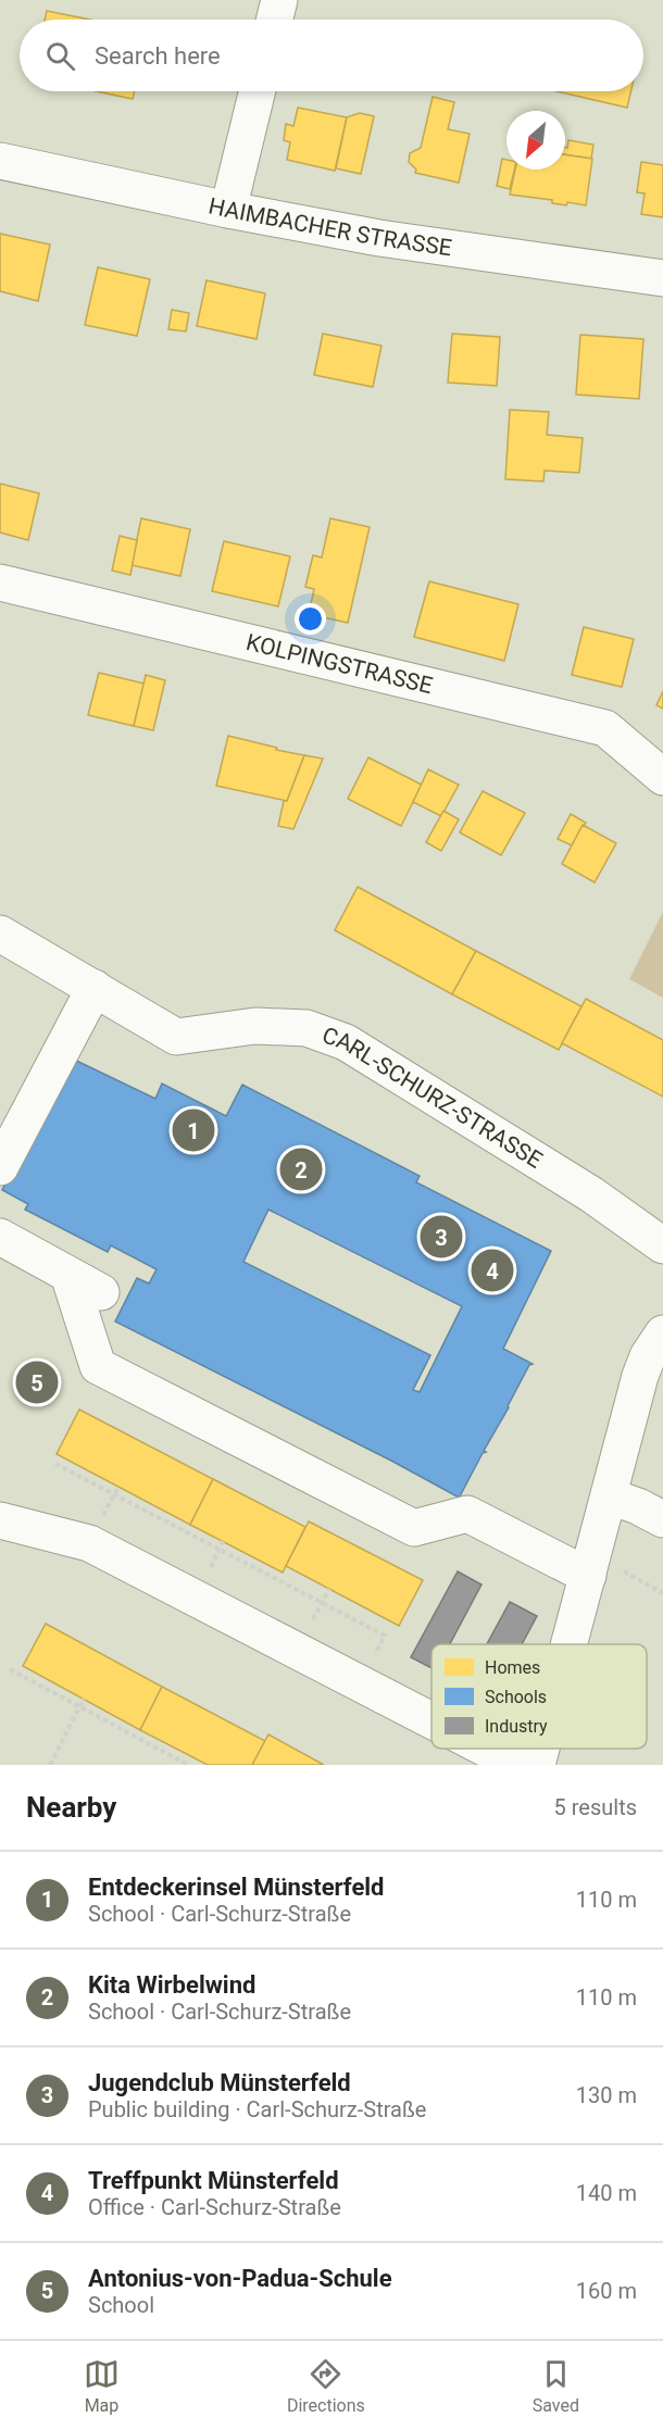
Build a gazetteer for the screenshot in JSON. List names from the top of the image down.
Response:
{
  "streets": {
    "street": ["HAIMBACHER STRASSE", "KOLPINGSTRASSE", "CARL-SCHURZ-STRASSE"]
  },
  "legend": ["Homes", "Schools", "Industry"],
  "north": "bottom left",
  "page": {
    "search": "Search here",
    "pins": [
      "1",
      "2",
      "3",
      "4",
      "5"
    ],
    "heading": ["Nearby", "5 results"],
    "list": [
      {
        "mark": "1",
        "name": "Entdeckerinsel Münsterfeld",
        "note": "School · Carl-Schurz-Straße",
        "value": "110 m"
      },
      {
        "mark": "2",
        "name": "Kita Wirbelwind",
        "note": "School · Carl-Schurz-Straße",
        "value": "110 m"
      },
      {
        "mark": "3",
        "name": "Jugendclub Münsterfeld",
        "note": "Public building · Carl-Schurz-Straße",
        "value": "130 m"
      },
      {
        "mark": "4",
        "name": "Treffpunkt Münsterfeld",
        "note": "Office · Carl-Schurz-Straße",
        "value": "140 m"
      },
      {
        "mark": "5",
        "name": "Antonius-von-Padua-Schule",
        "note": "School",
        "value": "160 m"
      }
    ],
    "nav": ["Map", "Directions", "Saved"]
  }
}
